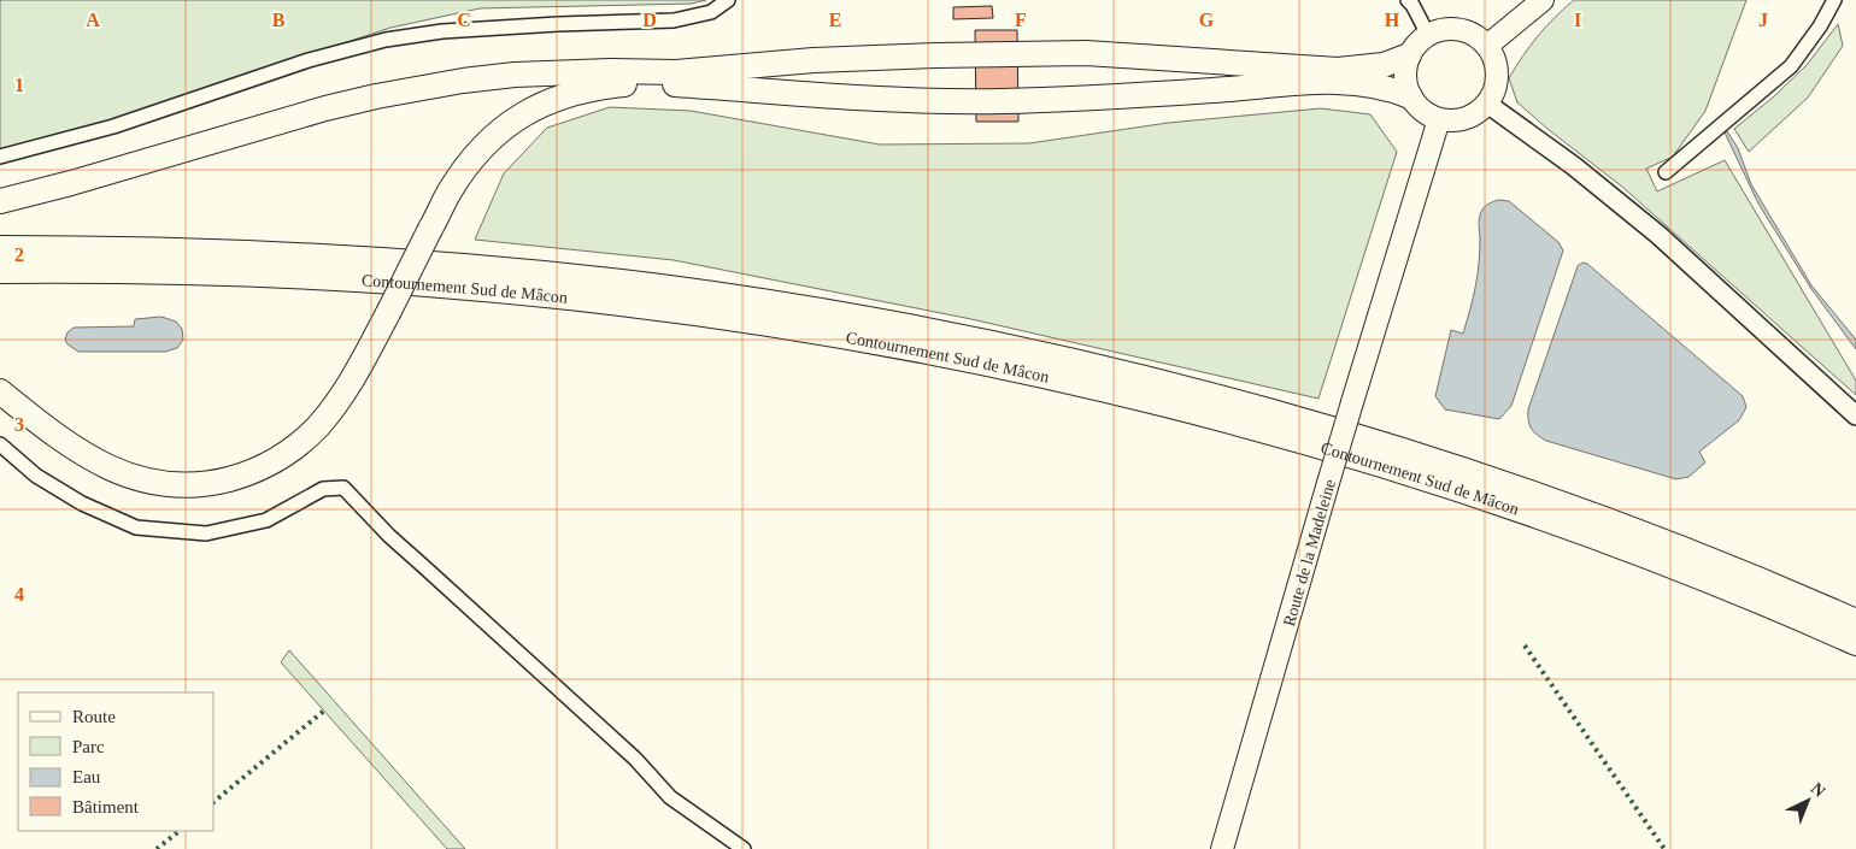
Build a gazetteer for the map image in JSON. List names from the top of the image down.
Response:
{
  "streets": {
    "highway": ["Contournement Sud de Mâcon"],
    "main road": ["Route de la Madeleine"]
  },
  "legend": [
    "Route",
    "Parc",
    "Eau",
    "Bâtiment"
  ],
  "north": "top right",
  "grid": {
    "columns": [
      "A",
      "B",
      "C",
      "D",
      "E",
      "F",
      "G",
      "H",
      "I",
      "J"
    ],
    "rows": [
      "1",
      "2",
      "3",
      "4"
    ]
  }
}
